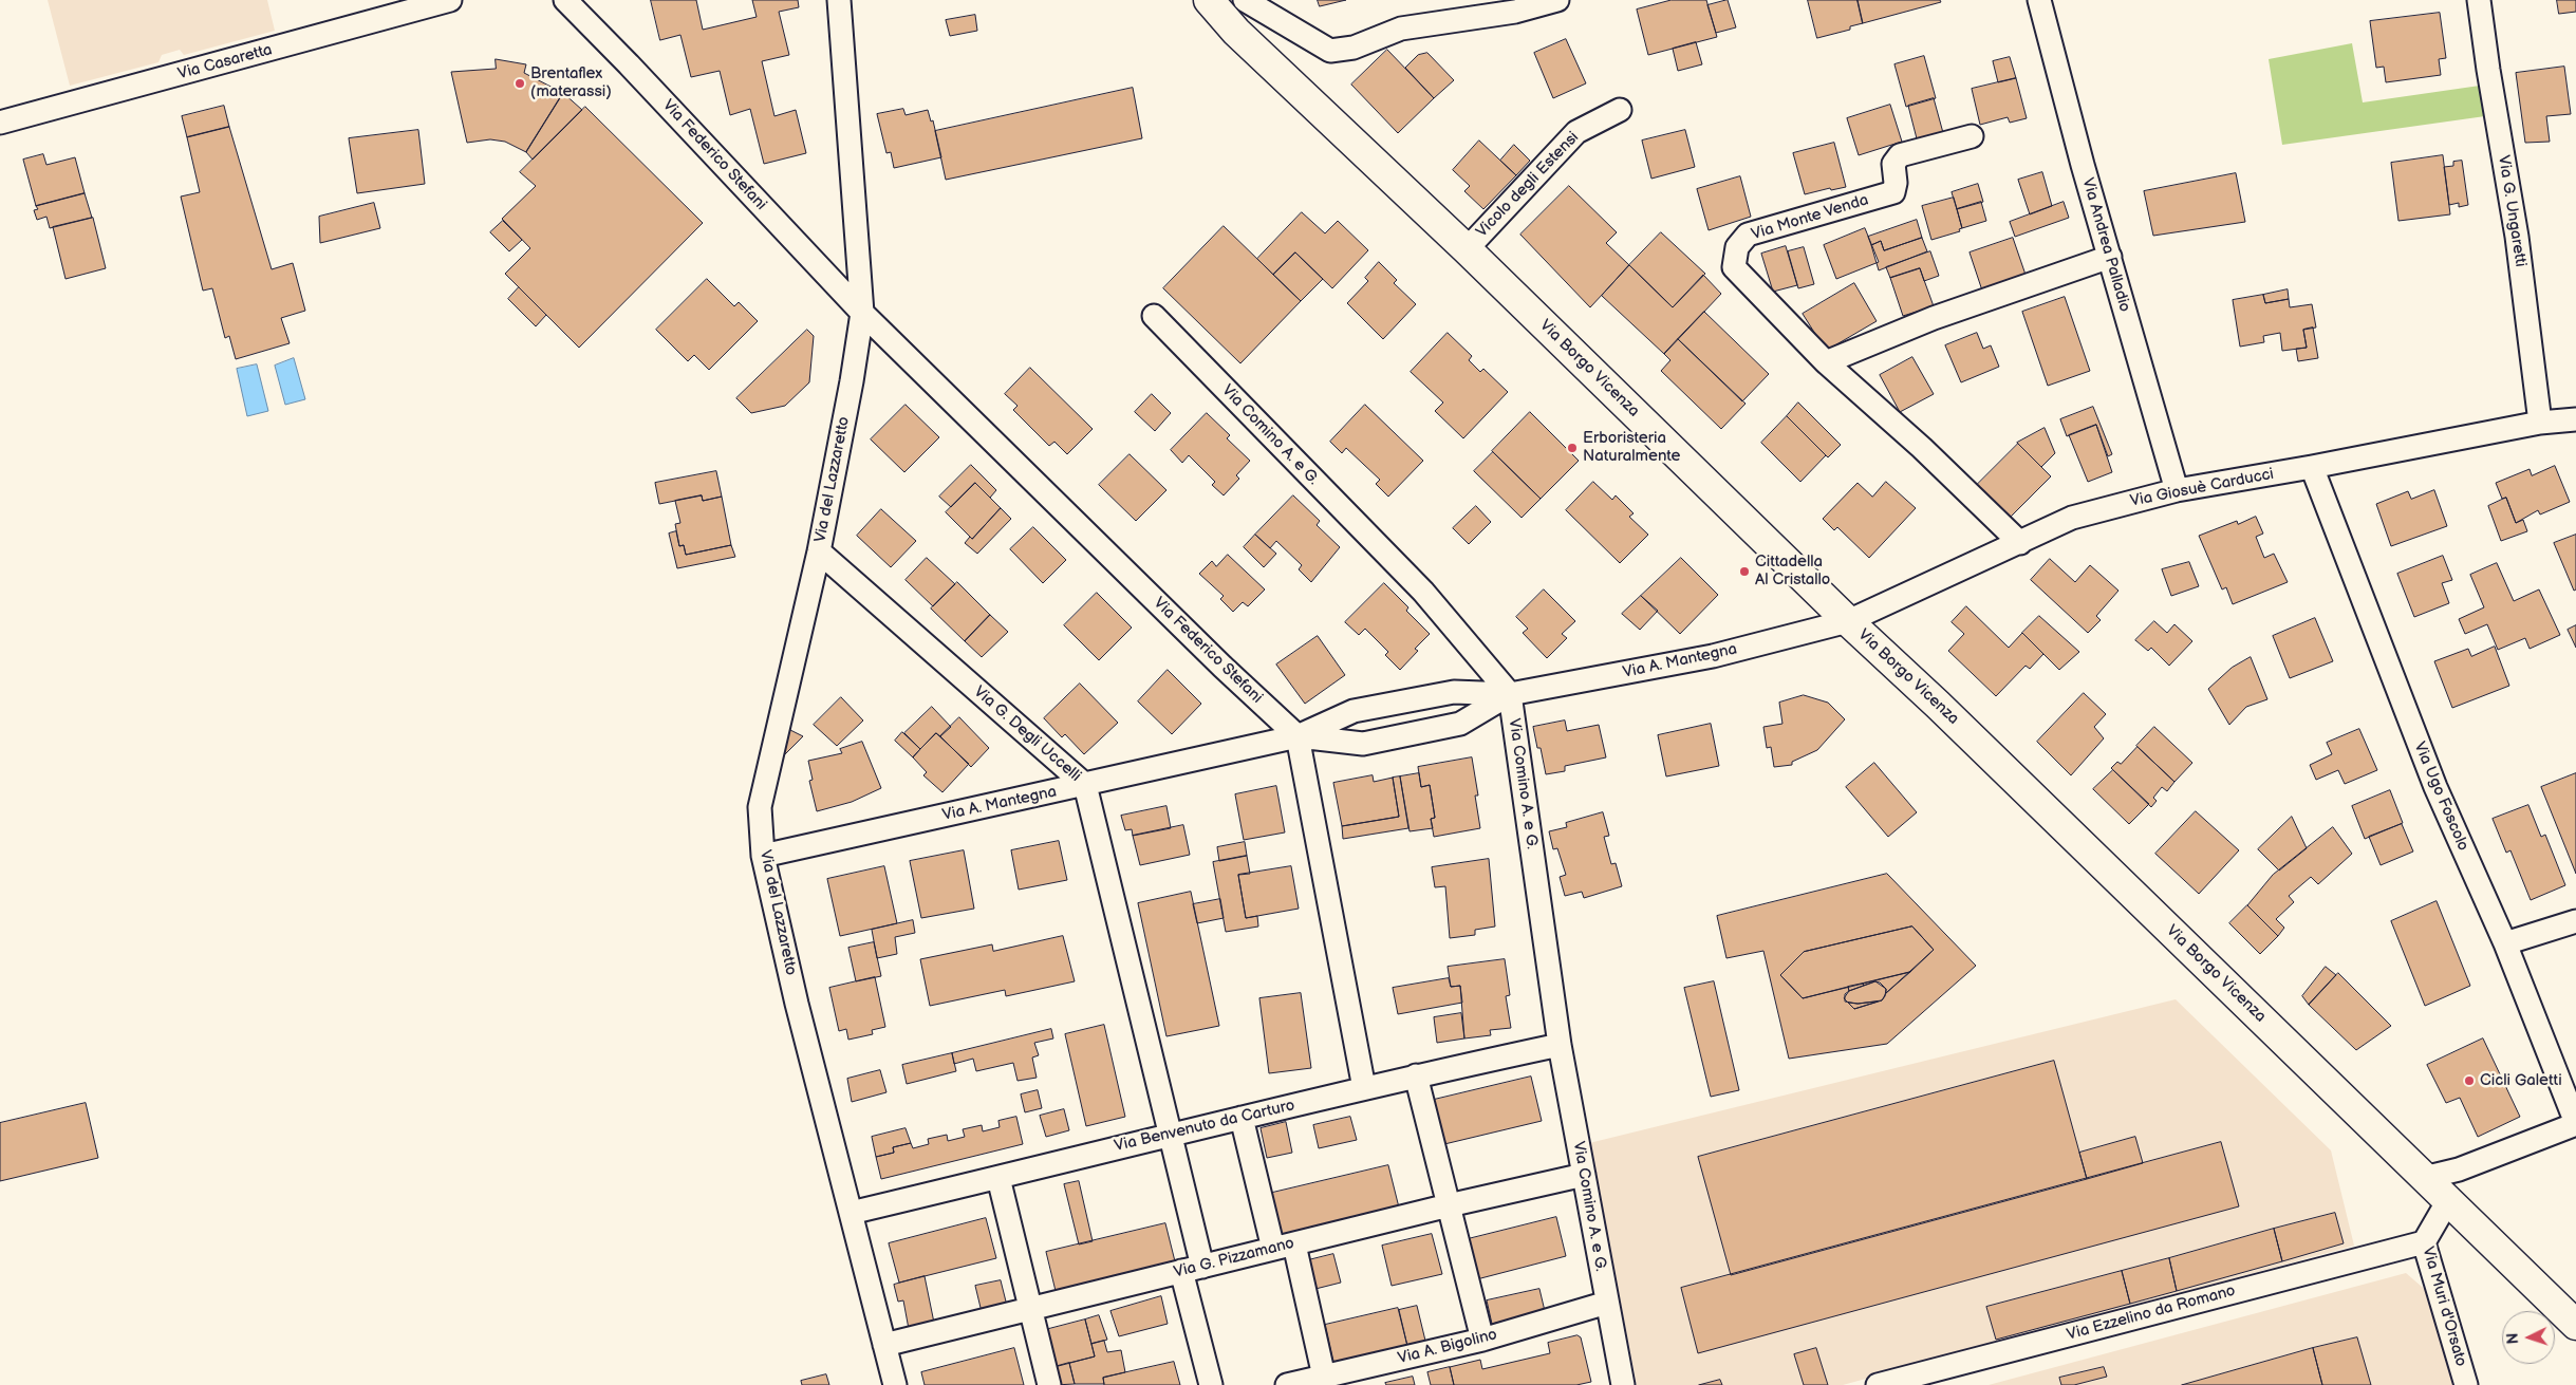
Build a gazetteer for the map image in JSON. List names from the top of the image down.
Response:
{
  "streets": {
    "street": [
      "Via Casaretta",
      "Via Federico Stefani",
      "Vicolo degli Estensi",
      "Via G. Ungaretti",
      "Via Monte Venda",
      "Via Andrea Palladio",
      "Via Borgo Vicenza",
      "Via Comino A. e G.",
      "Via del Lazzaretto",
      "Via Giosuè Carducci",
      "Via A. Mantegna",
      "Via G. Degli Uccelli",
      "Via Ugo Foscolo",
      "Via Benvenuto da Carturo",
      "Via G. Pizzamano",
      "Via Muri d'Orsato",
      "Via Ezzelino da Romano",
      "Via A. Bigolino"
    ]
  },
  "crossings": [
    ["Via Federico Stefani", "Via del Lazzaretto"],
    ["Via Federico Stefani", "Via A. Mantegna"],
    ["Vicolo degli Estensi", "Via Borgo Vicenza"],
    ["Via G. Ungaretti", "Via Giosuè Carducci"],
    ["Via Monte Venda", "Via Giosuè Carducci"],
    ["Via Andrea Palladio", "Via Giosuè Carducci"],
    ["Via Borgo Vicenza", "Via Giosuè Carducci"],
    ["Via Borgo Vicenza", "Via A. Mantegna"],
    ["Via Borgo Vicenza", "Via Ugo Foscolo"],
    ["Via Borgo Vicenza", "Via Muri d'Orsato"],
    ["Via Comino A. e G.", "Via A. Mantegna"],
    ["Via Comino A. e G.", "Via Benvenuto da Carturo"],
    ["Via Comino A. e G.", "Via G. Pizzamano"],
    ["Via Comino A. e G.", "Via A. Bigolino"],
    ["Via del Lazzaretto", "Via A. Mantegna"],
    ["Via del Lazzaretto", "Via G. Degli Uccelli"],
    ["Via del Lazzaretto", "Via Benvenuto da Carturo"],
    ["Via del Lazzaretto", "Via G. Pizzamano"],
    ["Via Giosuè Carducci", "Via A. Mantegna"],
    ["Via Giosuè Carducci", "Via Ugo Foscolo"],
    ["Via A. Mantegna", "Via G. Degli Uccelli"],
    ["Via G. Degli Uccelli", "Via Benvenuto da Carturo"],
    ["Via G. Degli Uccelli", "Via G. Pizzamano"],
    ["Via Muri d'Orsato", "Via Ezzelino da Romano"]
  ],
  "places": [
    "Brentaflex (materassi)",
    "Erboristeria Naturalmente",
    "Cittadella Al Cristallo",
    "Cicli Galetti"
  ],
  "north": "left"
}
